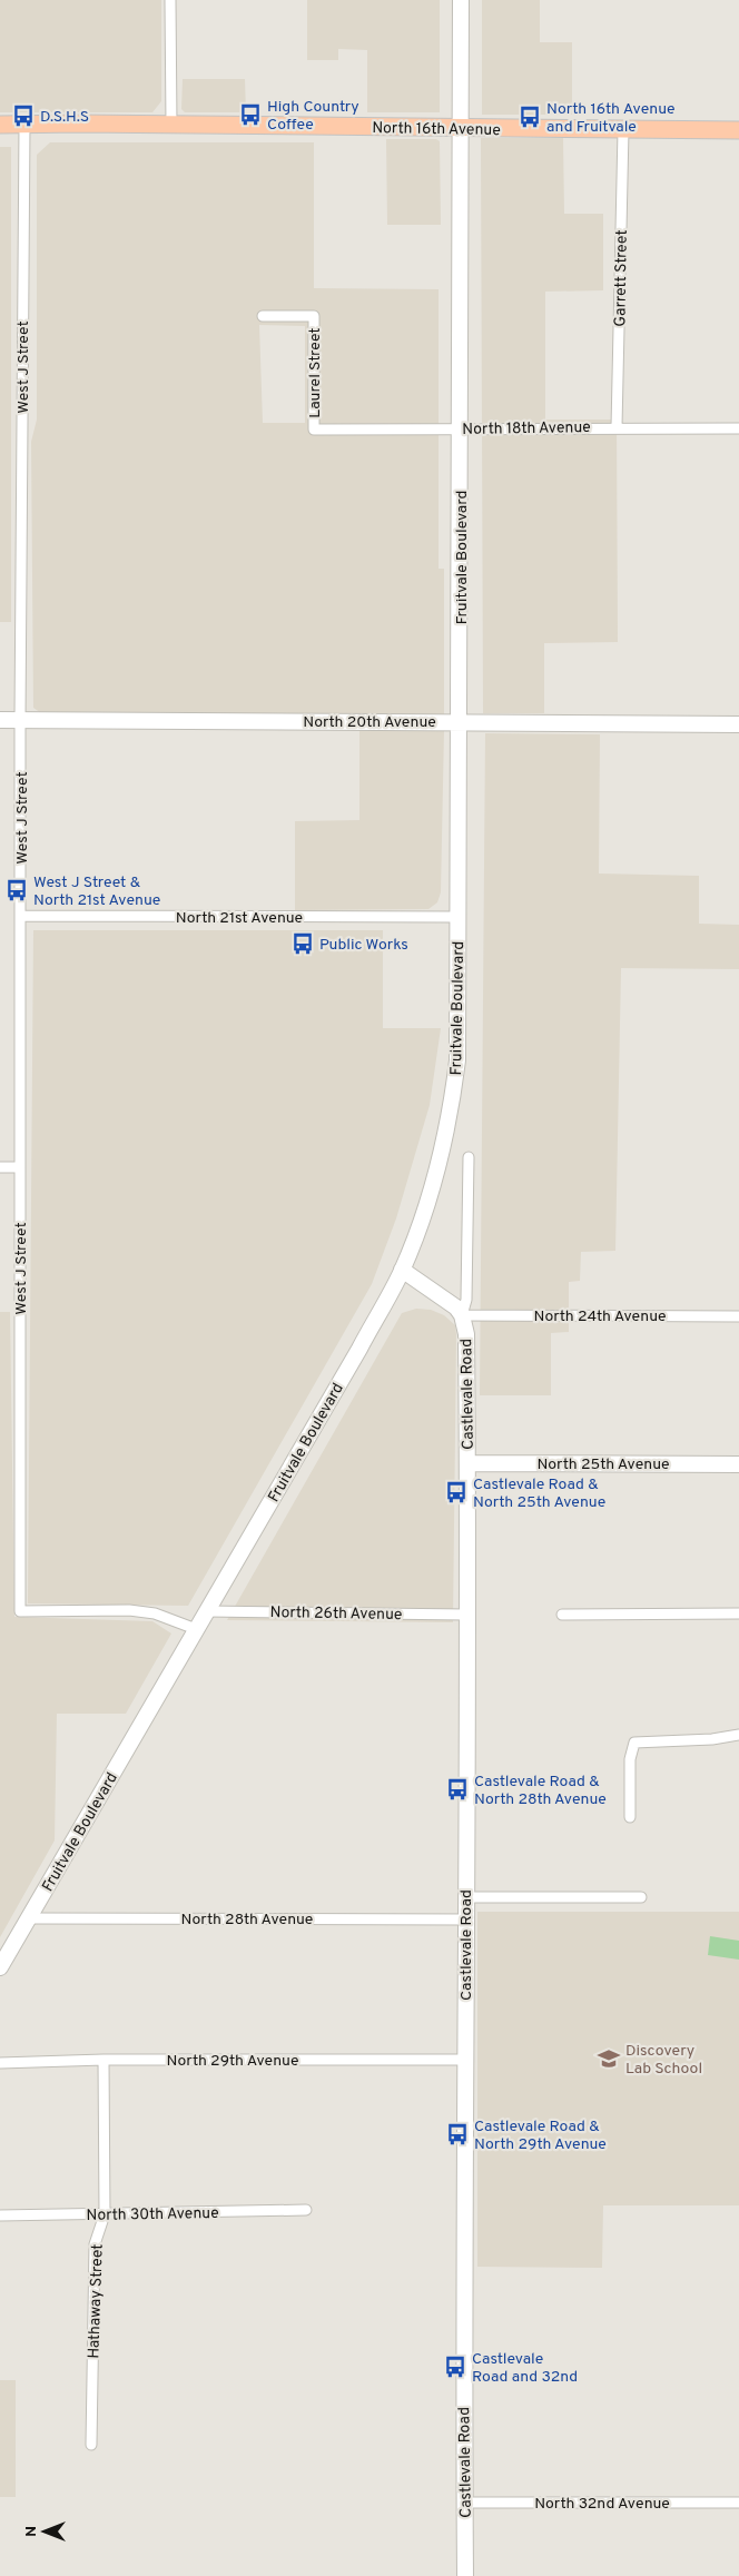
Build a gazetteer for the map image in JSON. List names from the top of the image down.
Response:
{
  "streets": {
    "main road": ["North 16th Avenue"],
    "street": [
      "Garrett Street",
      "West J Street",
      "Laurel Street",
      "North 18th Avenue",
      "Fruitvale Boulevard",
      "North 20th Avenue",
      "North 21st Avenue",
      "North 24th Avenue",
      "Castlevale Road",
      "North 25th Avenue",
      "North 26th Avenue",
      "North 28th Avenue",
      "North 29th Avenue",
      "North 30th Avenue",
      "Hathaway Street",
      "North 32nd Avenue"
    ]
  },
  "crossings": [
    ["North 16th Avenue", "Garrett Street"],
    ["North 16th Avenue", "West J Street"],
    ["North 16th Avenue", "Fruitvale Boulevard"],
    ["Garrett Street", "North 18th Avenue"],
    ["West J Street", "Fruitvale Boulevard"],
    ["West J Street", "North 20th Avenue"],
    ["West J Street", "North 21st Avenue"],
    ["Laurel Street", "North 18th Avenue"],
    ["North 18th Avenue", "Fruitvale Boulevard"],
    ["Fruitvale Boulevard", "North 20th Avenue"],
    ["Fruitvale Boulevard", "North 21st Avenue"],
    ["Fruitvale Boulevard", "North 26th Avenue"],
    ["Fruitvale Boulevard", "North 28th Avenue"],
    ["North 24th Avenue", "Castlevale Road"],
    ["Castlevale Road", "North 25th Avenue"],
    ["Castlevale Road", "North 26th Avenue"],
    ["Castlevale Road", "North 28th Avenue"],
    ["Castlevale Road", "North 29th Avenue"],
    ["Castlevale Road", "North 32nd Avenue"],
    ["North 29th Avenue", "Hathaway Street"],
    ["North 30th Avenue", "Hathaway Street"]
  ],
  "places": {
    "bus stop": [
      "High Country Coffee",
      "D.S.H.S",
      "North 16th Avenue and Fruitvale",
      "West J Street & North 21st Avenue",
      "Public Works",
      "Castlevale Road & North 25th Avenue",
      "Castlevale Road & North 28th Avenue",
      "Castlevale Road & North 29th Avenue",
      "Castlevale Road and 32nd"
    ],
    "school or university": ["Discovery Lab School"]
  },
  "north": "left"
}
